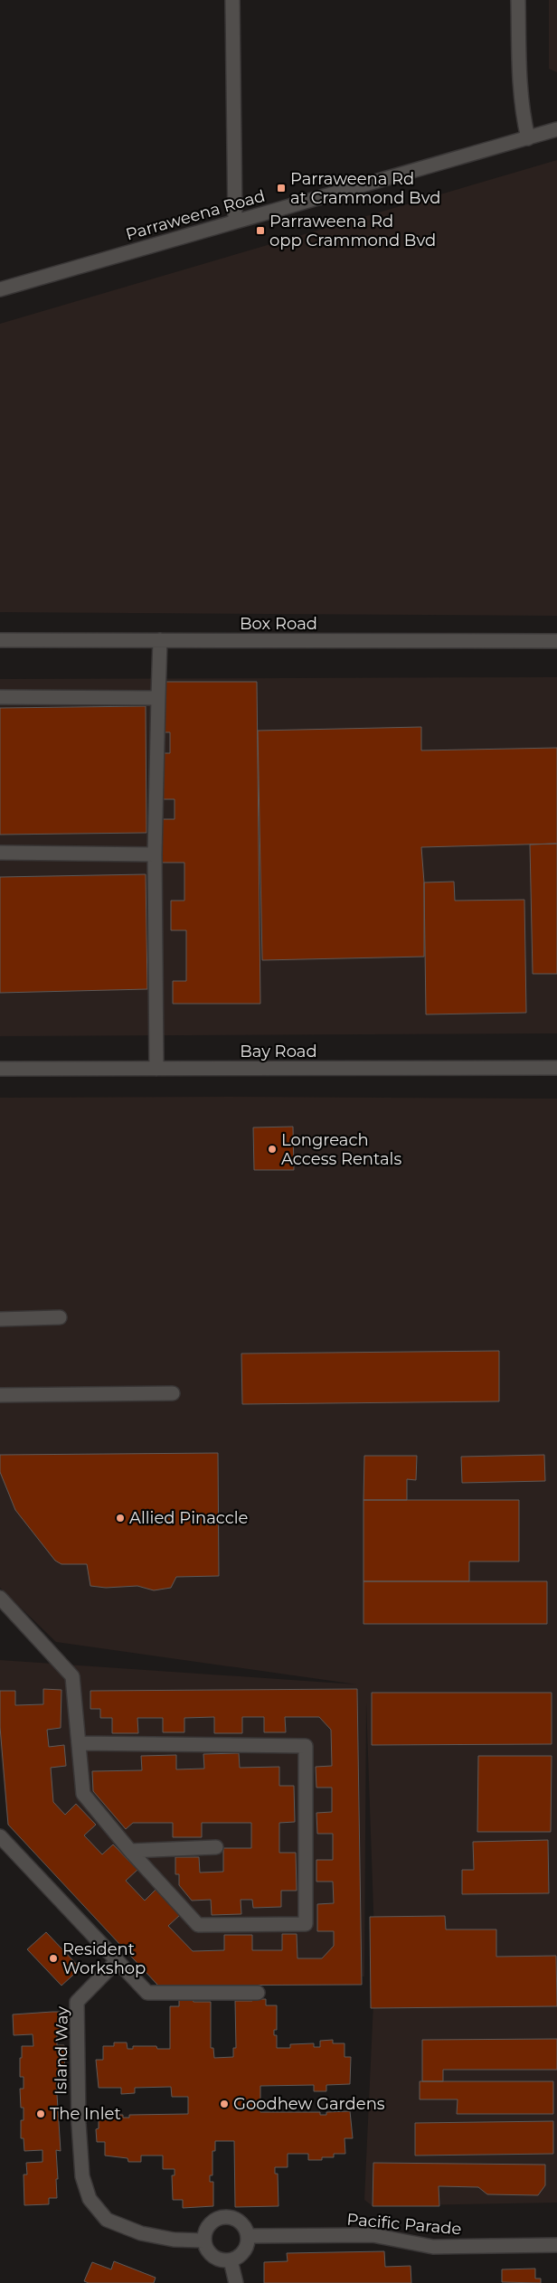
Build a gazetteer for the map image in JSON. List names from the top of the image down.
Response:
{
  "streets": {
    "street": [
      "Parraweena Road",
      "Box Road",
      "Bay Road",
      "Island Way",
      "Pacific Parade"
    ]
  },
  "crossings": [
    ["Island Way", "Pacific Parade"]
  ],
  "places": {
    "transit": ["Parraweena Rd at Crammond Bvd", "Parraweena Rd opp Crammond Bvd"],
    "other": [
      "Longreach Access Rentals",
      "Allied Pinaccle",
      "Resident Workshop",
      "Goodhew Gardens",
      "The Inlet"
    ]
  }
}
